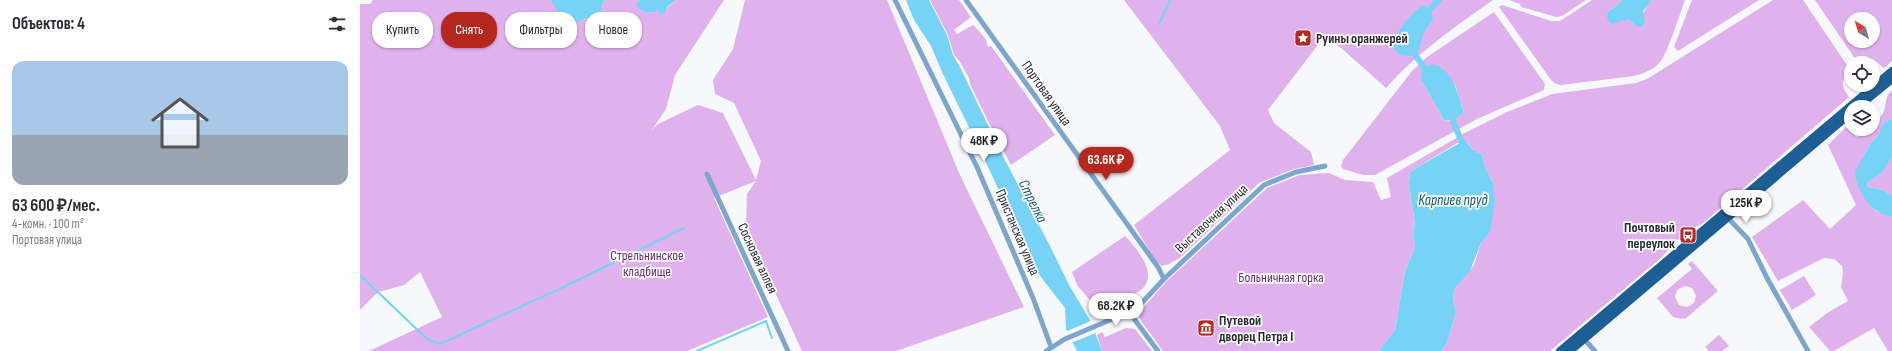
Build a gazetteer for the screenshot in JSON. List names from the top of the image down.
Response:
{
  "streets": {
    "street": [
      "Портовая улица",
      "Выставочная улица",
      "Пристанская улица",
      "Сосновая аллея"
    ]
  },
  "crossings": [
    ["Портовая улица", "Выставочная улица"],
    ["Выставочная улица", "Пристанская улица"]
  ],
  "water": ["Карпиев пруд", "Стрелка"],
  "parks": ["Стрельнинское кладбище", "Больничная горка"],
  "places": {
    "place": ["Руины оранжерей"],
    "bus stop": ["Почтовый переулок"],
    "museum": ["Путевой дворец Петра I"]
  },
  "north": "top left",
  "page": {
    "heading": "Объектов: 4",
    "chip": [
      "Купить",
      "Снять",
      "Фильтры",
      "Новое"
    ],
    "list": [
      {
        "name": "63 600 ₽/мес.",
        "note": "4-комн. · 100 m² · Портовая улица"
      }
    ],
    "price": [
      "48K ₽",
      "63.6K ₽",
      "125K ₽",
      "68.2K ₽"
    ]
  }
}
